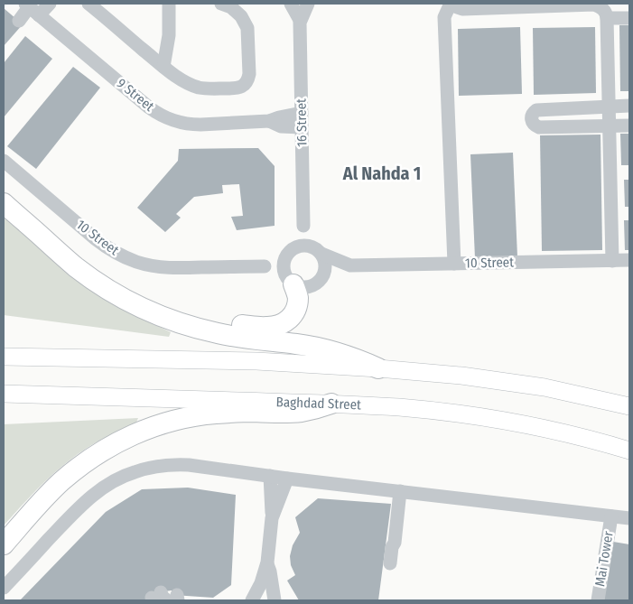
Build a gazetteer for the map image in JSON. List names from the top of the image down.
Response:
{
  "streets": {
    "main road": ["Baghdad Street"],
    "street": [
      "9 Street",
      "16 Street",
      "10 Street",
      "Mai Tower"
    ]
  },
  "districts": ["Al Nahda 1"]
}
